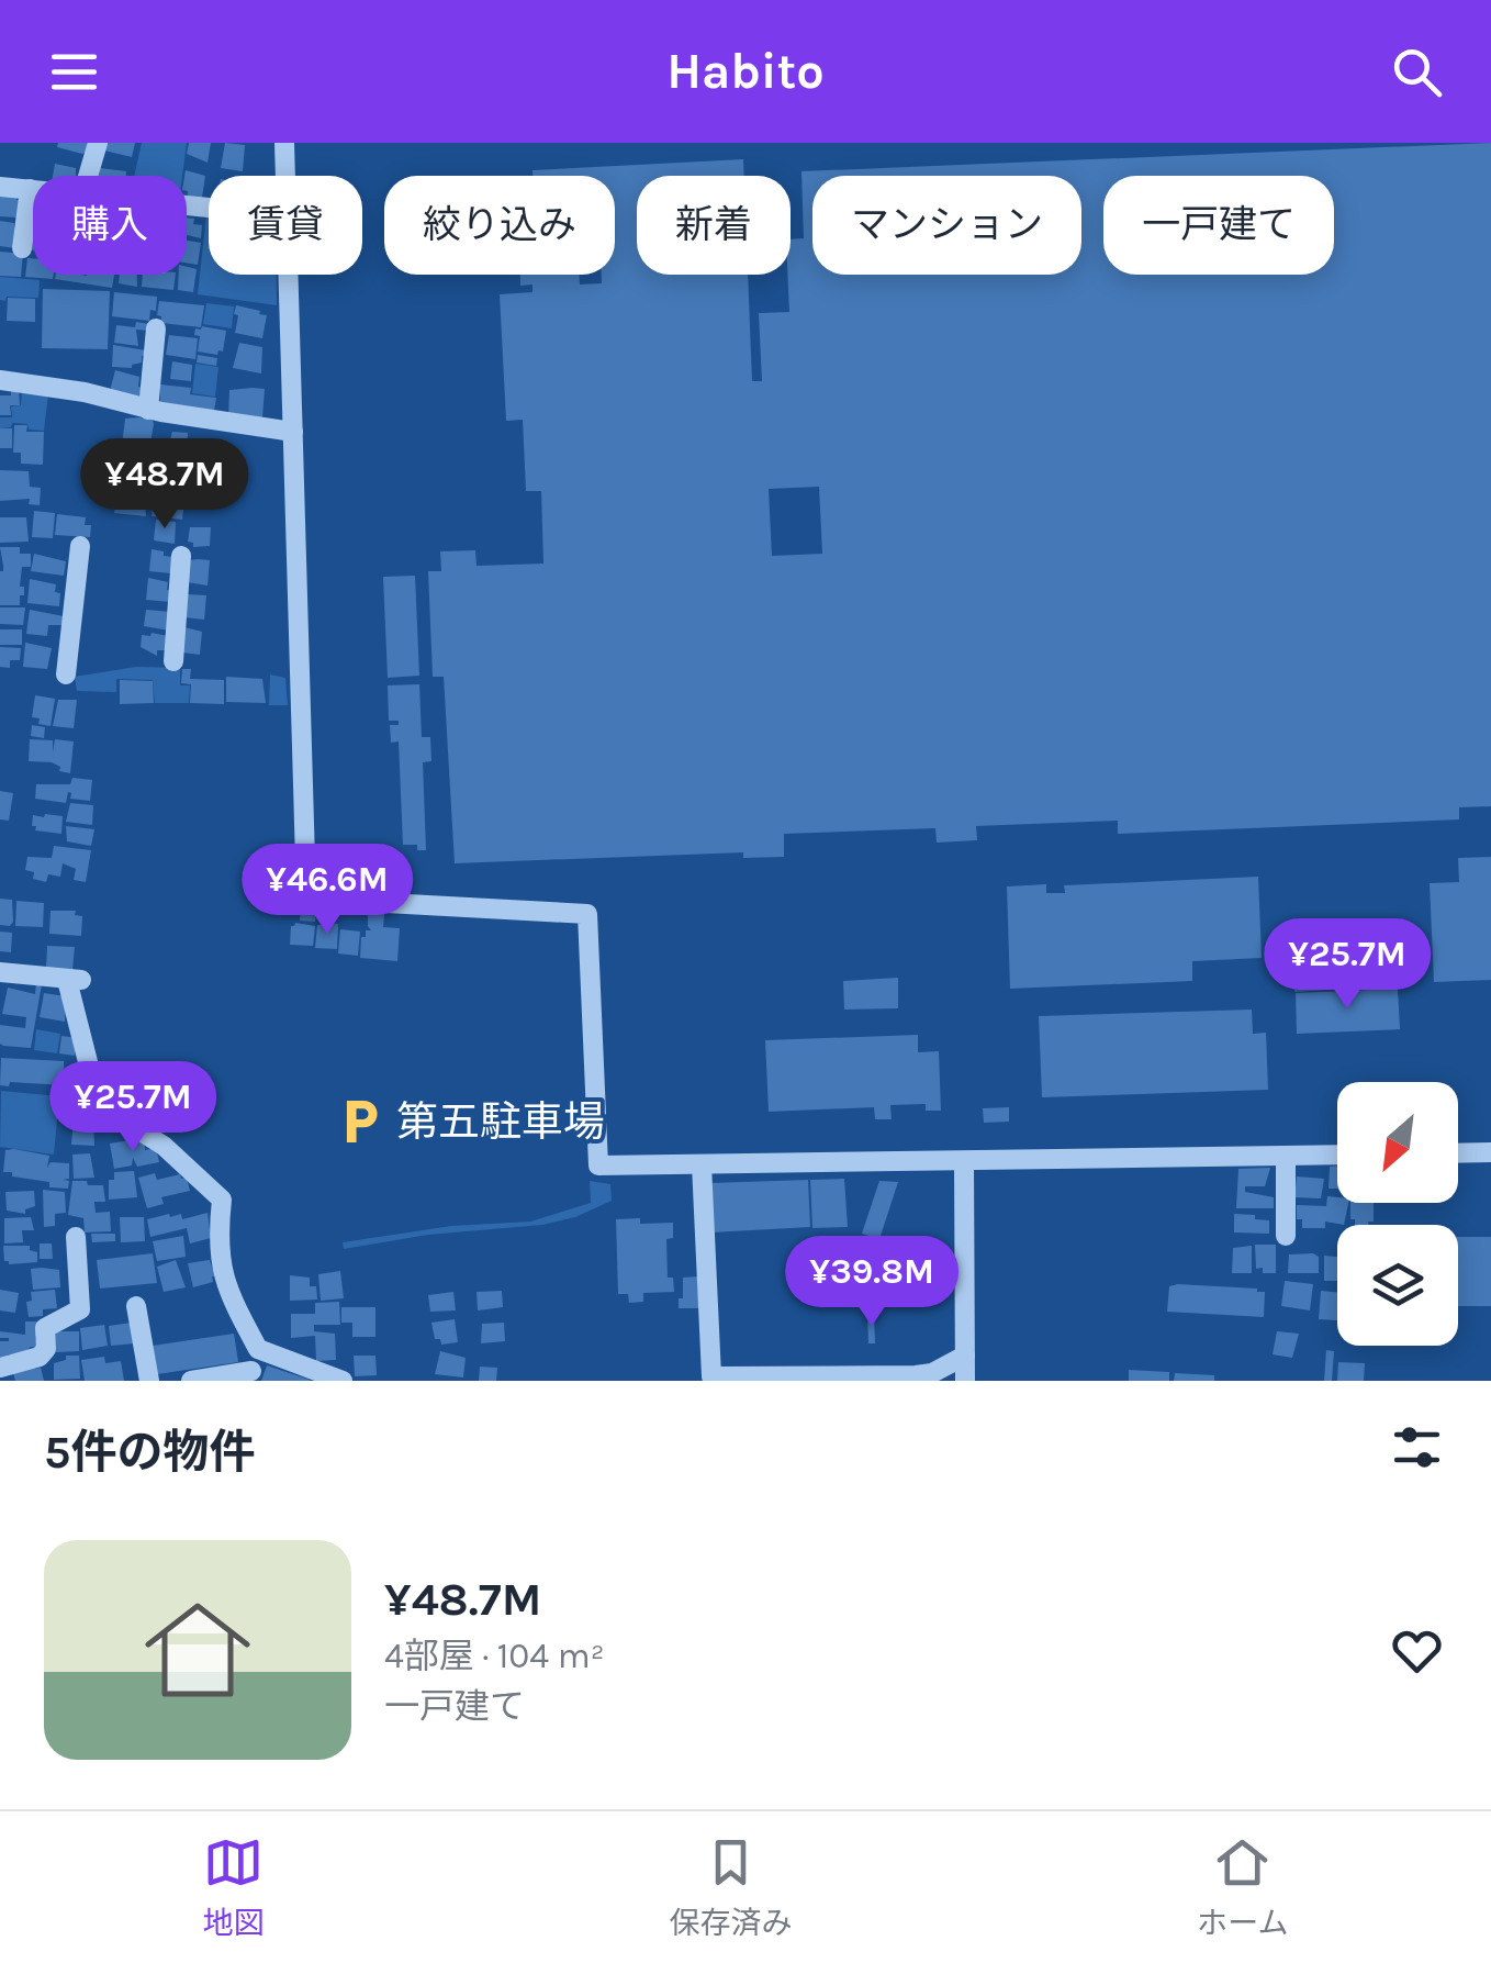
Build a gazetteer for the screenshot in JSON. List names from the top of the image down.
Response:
{
  "places": {
    "parking": ["第五駐車場"]
  },
  "north": "bottom left",
  "page": {
    "header": "Habito",
    "chip": [
      "購入",
      "賃貸",
      "絞り込み",
      "新着",
      "マンション",
      "一戸建て"
    ],
    "price": [
      "¥48.7M",
      "¥46.6M",
      "¥25.7M",
      "¥25.7M",
      "¥39.8M"
    ],
    "heading": "5件の物件",
    "list": [
      {
        "name": "¥48.7M",
        "note": "4部屋 · 104 m² · 一戸建て"
      }
    ],
    "tabs": ["地図", "保存済み", "ホーム"]
  }
}
